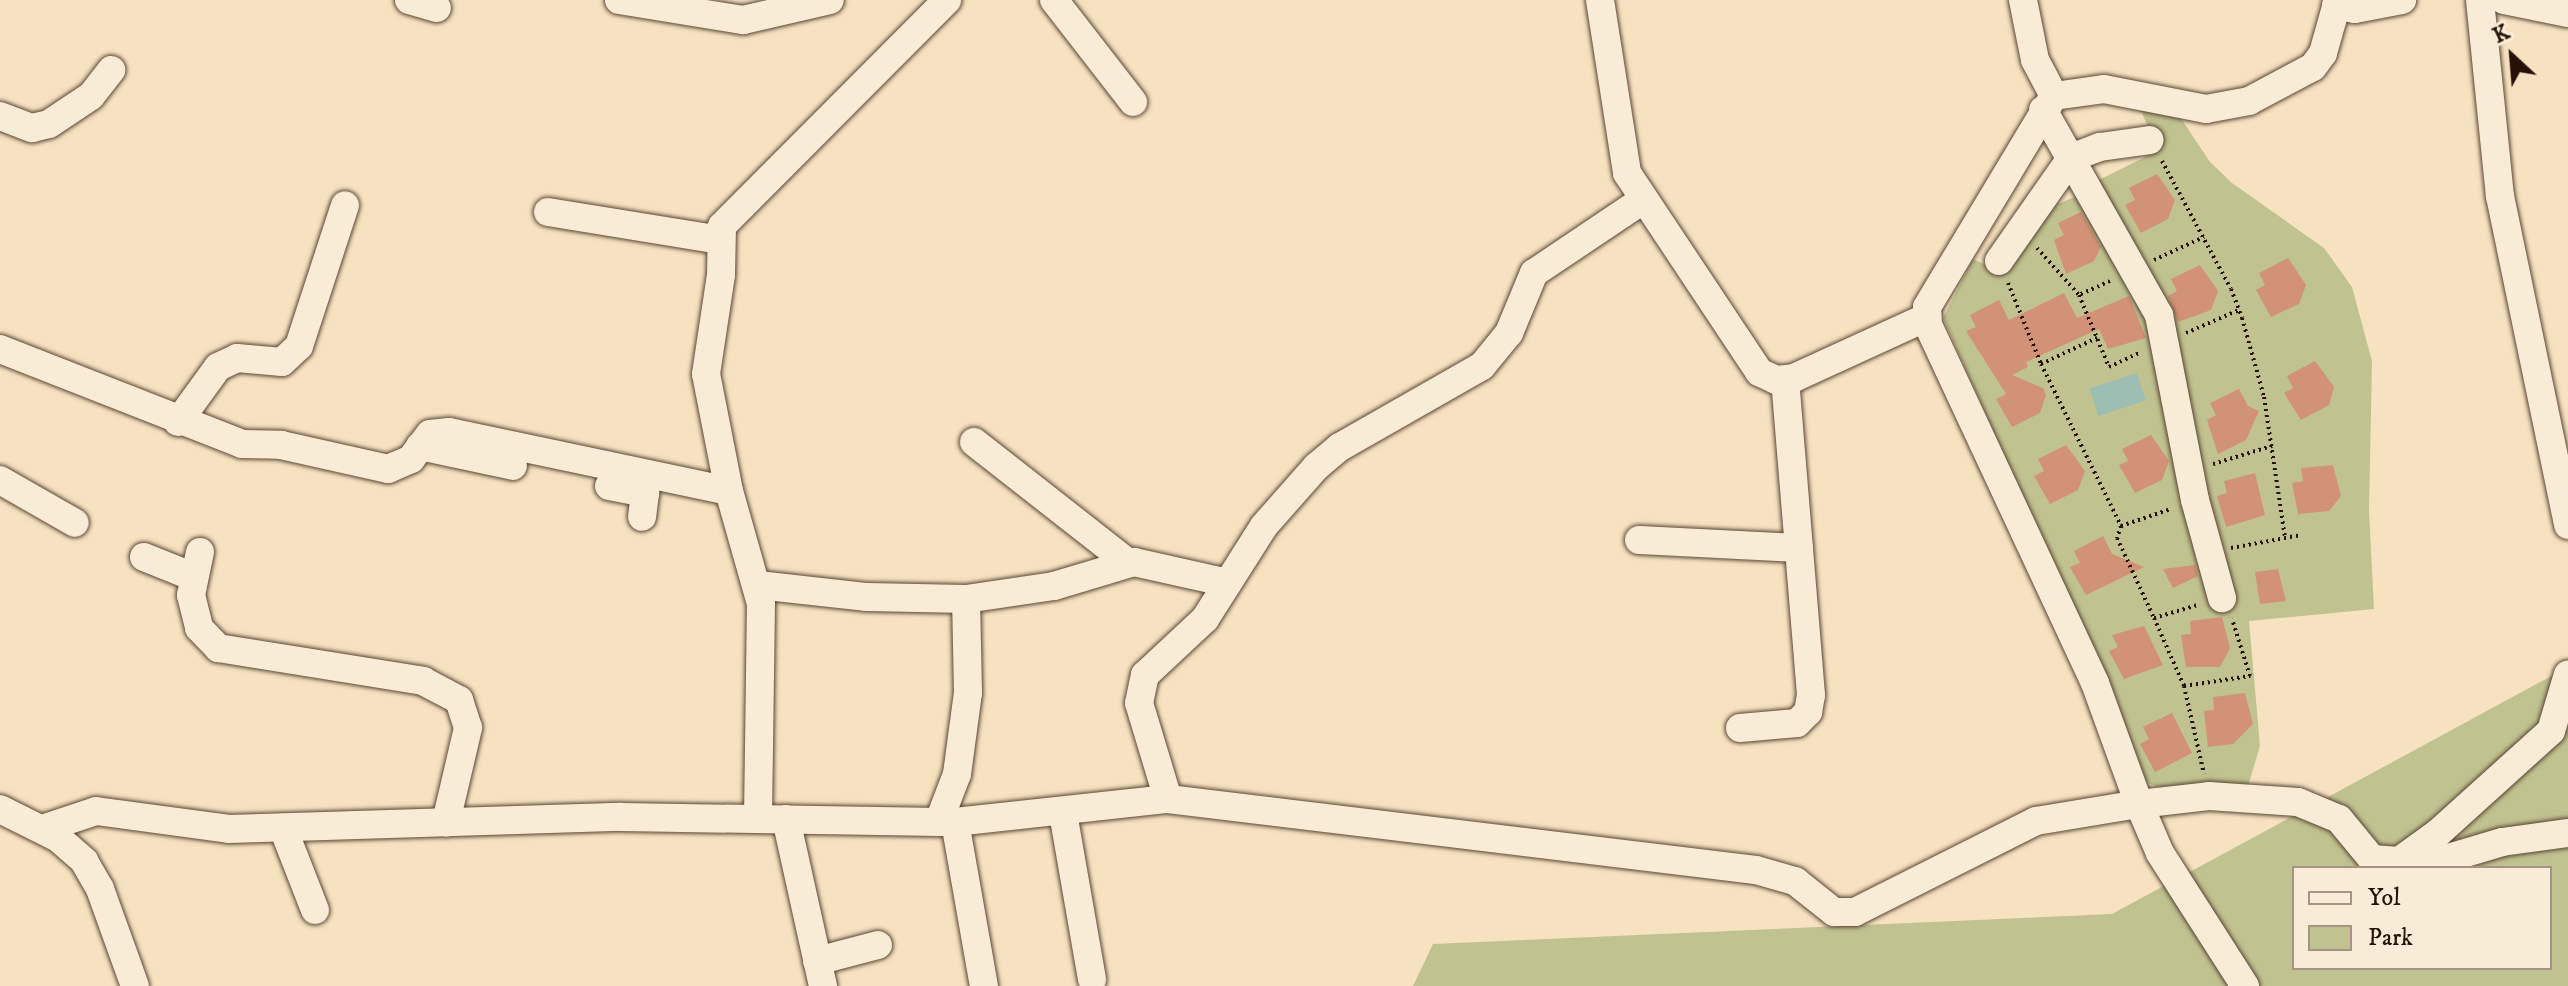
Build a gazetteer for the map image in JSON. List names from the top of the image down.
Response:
{
  "legend": ["Yol", "Park"],
  "north": "top left"
}
